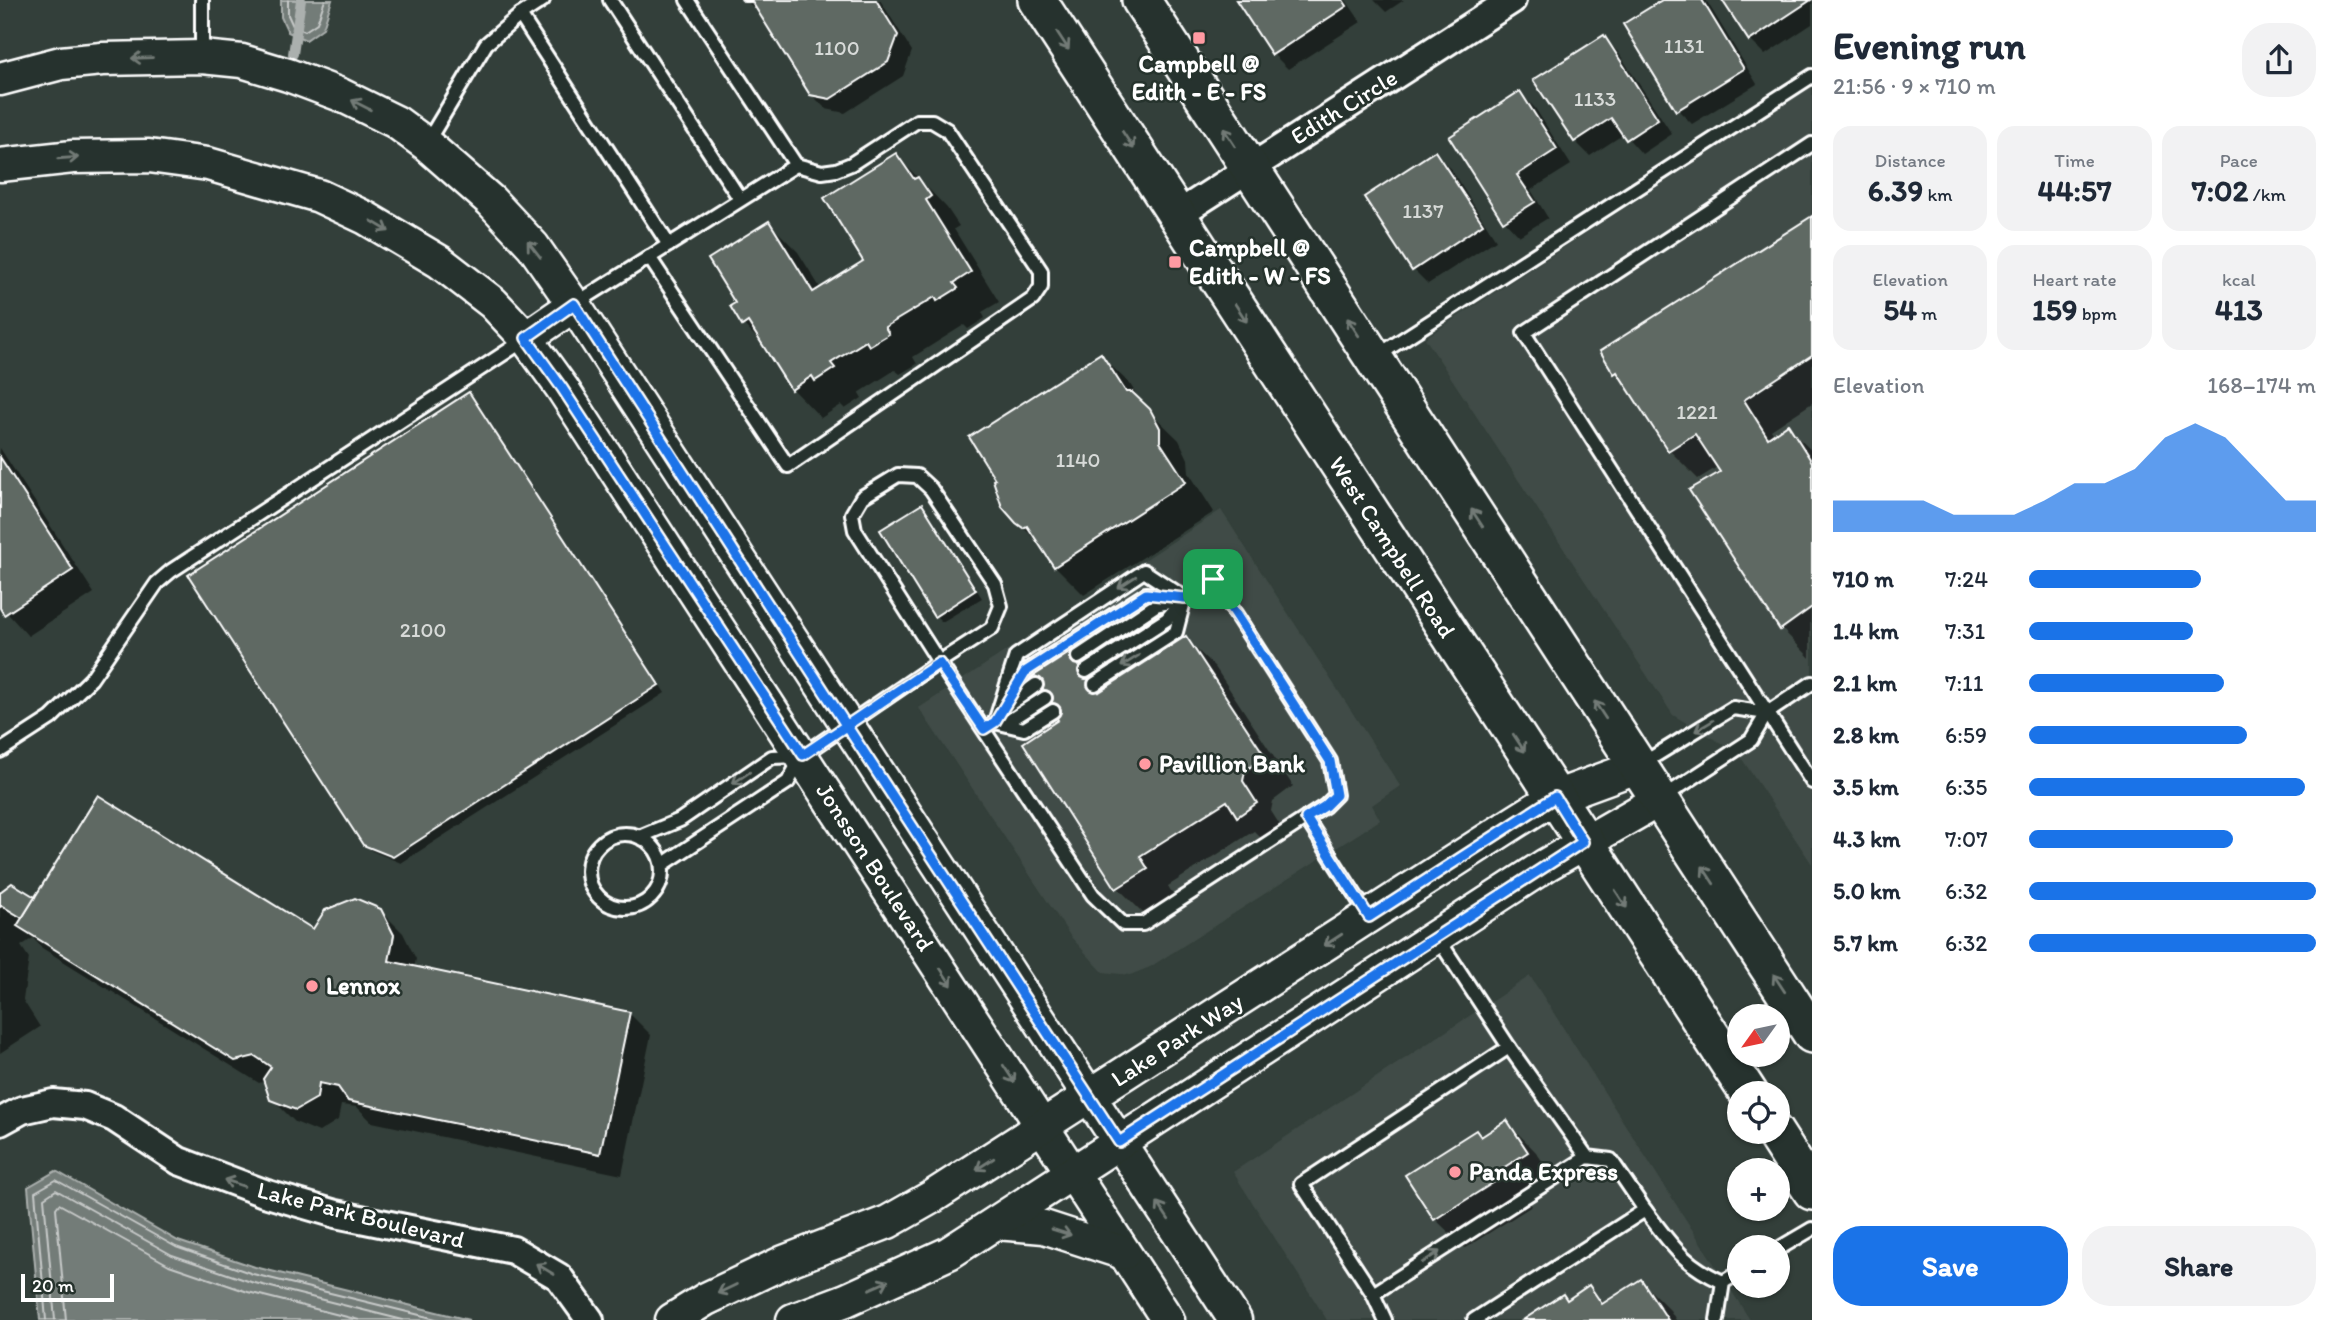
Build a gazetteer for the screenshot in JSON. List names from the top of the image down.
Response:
{
  "streets": {
    "main road": ["West Campbell Road"],
    "street": [
      "Edith Circle",
      "Jonsson Boulevard",
      "Lake Park Way",
      "Lake Park Boulevard"
    ]
  },
  "crossings": [
    ["Edith Circle", "West Campbell Road"],
    ["West Campbell Road", "Lake Park Way"],
    ["Jonsson Boulevard", "Lake Park Way"]
  ],
  "one_way": ["Lake Park Boulevard"],
  "places": {
    "transit": ["Campbell @ Edith - E - FS", "Campbell @ Edith - W - FS"],
    "other": ["Pavillion Bank", "Lennox", "Panda Express"]
  },
  "house_numbers": [
    "1131",
    "1100",
    "1133",
    "1137",
    "1221",
    "1140",
    "2100"
  ],
  "scale_bar": "20 m",
  "north": "bottom left",
  "page": {
    "heading": ["Evening run", "21:56 · 9 × 710 m"],
    "stats": [
      ["Distance", "6.39 km"],
      ["Time", "44:57"],
      ["Pace", "7:02 /km"],
      ["Elevation", "54 m"],
      ["Heart rate", "159 bpm"],
      ["kcal", "413"]
    ],
    "chart": ["Elevation", "168–174 m"],
    "list": [
      {
        "name": "710 m",
        "note": "7:24"
      },
      {
        "name": "1.4 km",
        "note": "7:31"
      },
      {
        "name": "2.1 km",
        "note": "7:11"
      },
      {
        "name": "2.8 km",
        "note": "6:59"
      },
      {
        "name": "3.5 km",
        "note": "6:35"
      },
      {
        "name": "4.3 km",
        "note": "7:07"
      },
      {
        "name": "5.0 km",
        "note": "6:32"
      },
      {
        "name": "5.7 km",
        "note": "6:32"
      }
    ],
    "map_buttons": ["+", "−"],
    "buttons": ["Save", "Share"],
    "scale": "20 m"
  }
}
